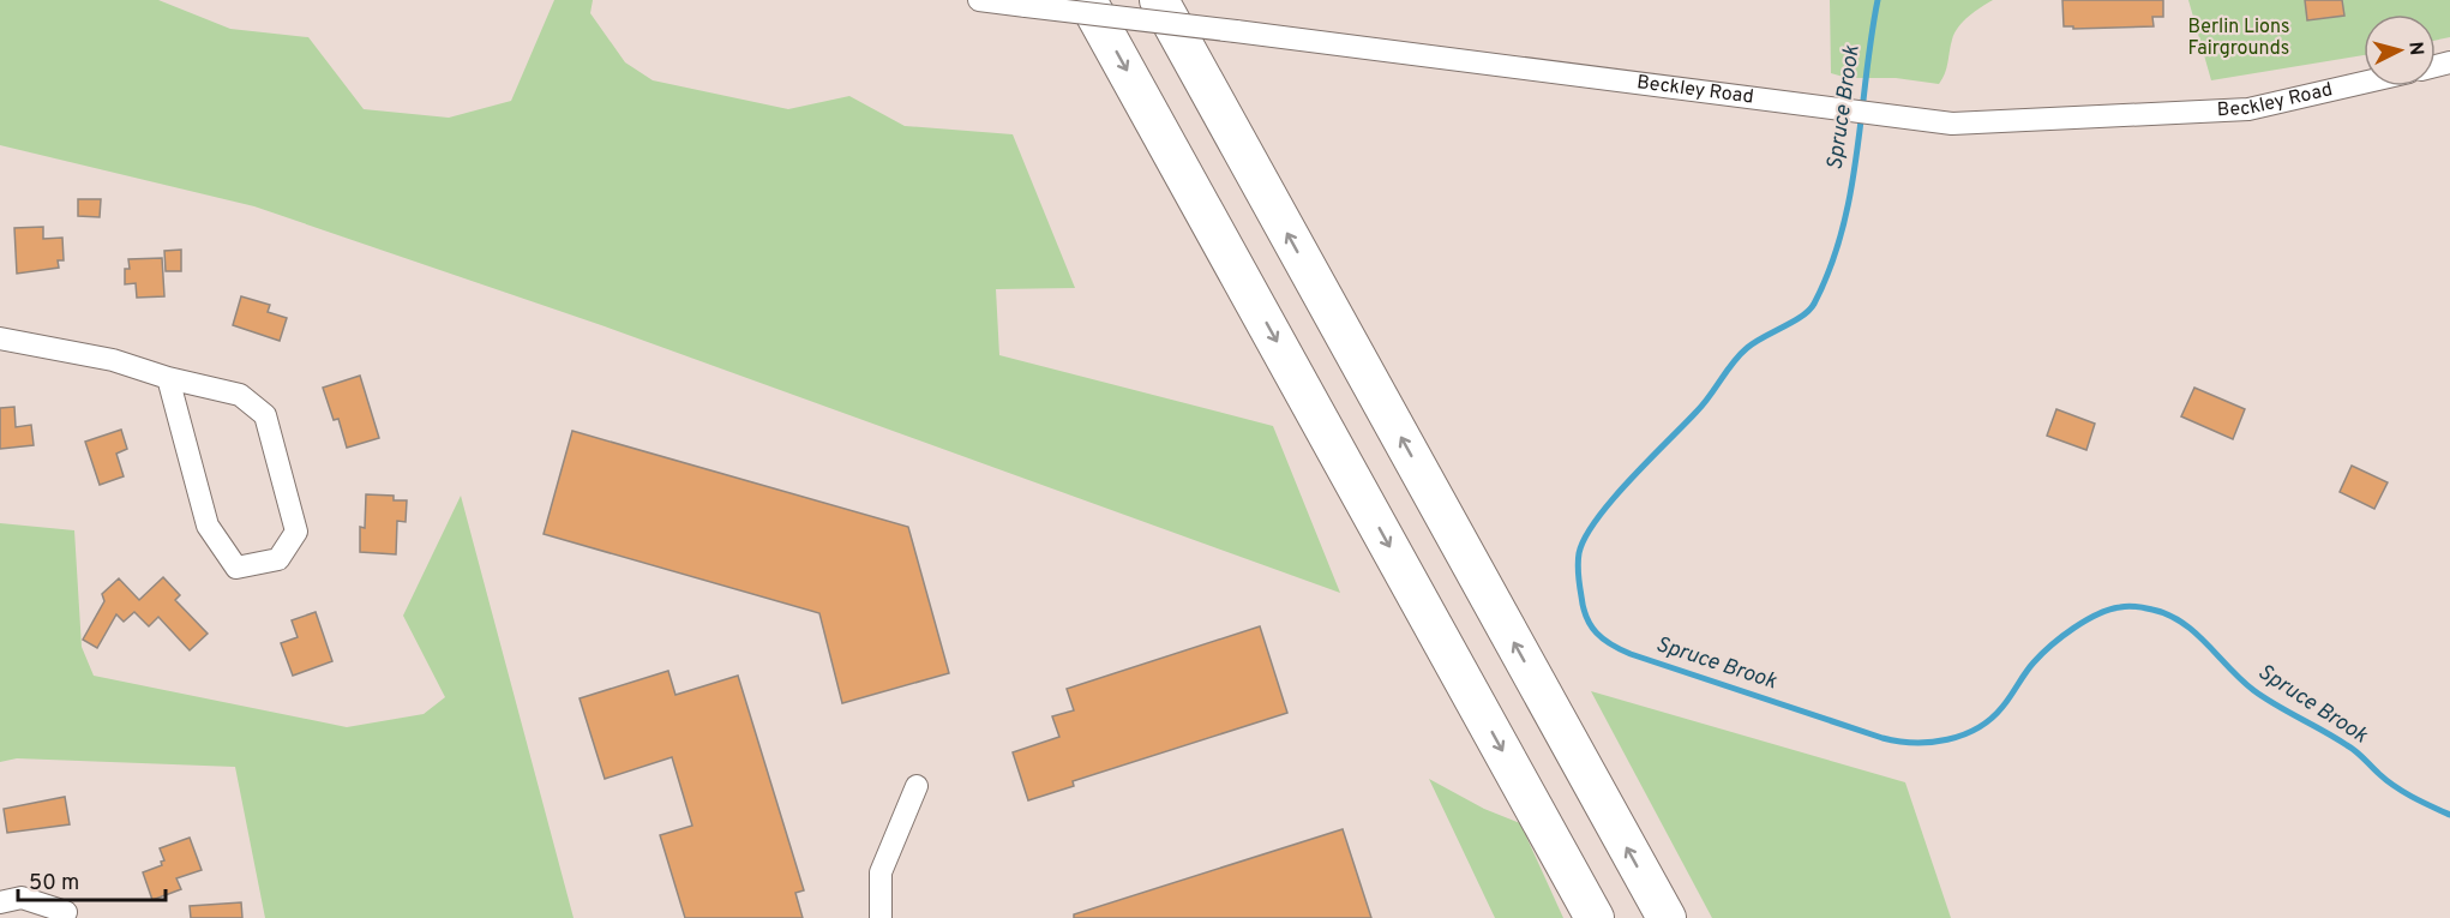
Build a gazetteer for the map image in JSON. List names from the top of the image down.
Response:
{
  "streets": {
    "street": ["Beckley Road"]
  },
  "water": ["Spruce Brook"],
  "parks": ["Berlin Lions Fairgrounds"],
  "scale_bar": "50 m",
  "north": "right"
}
